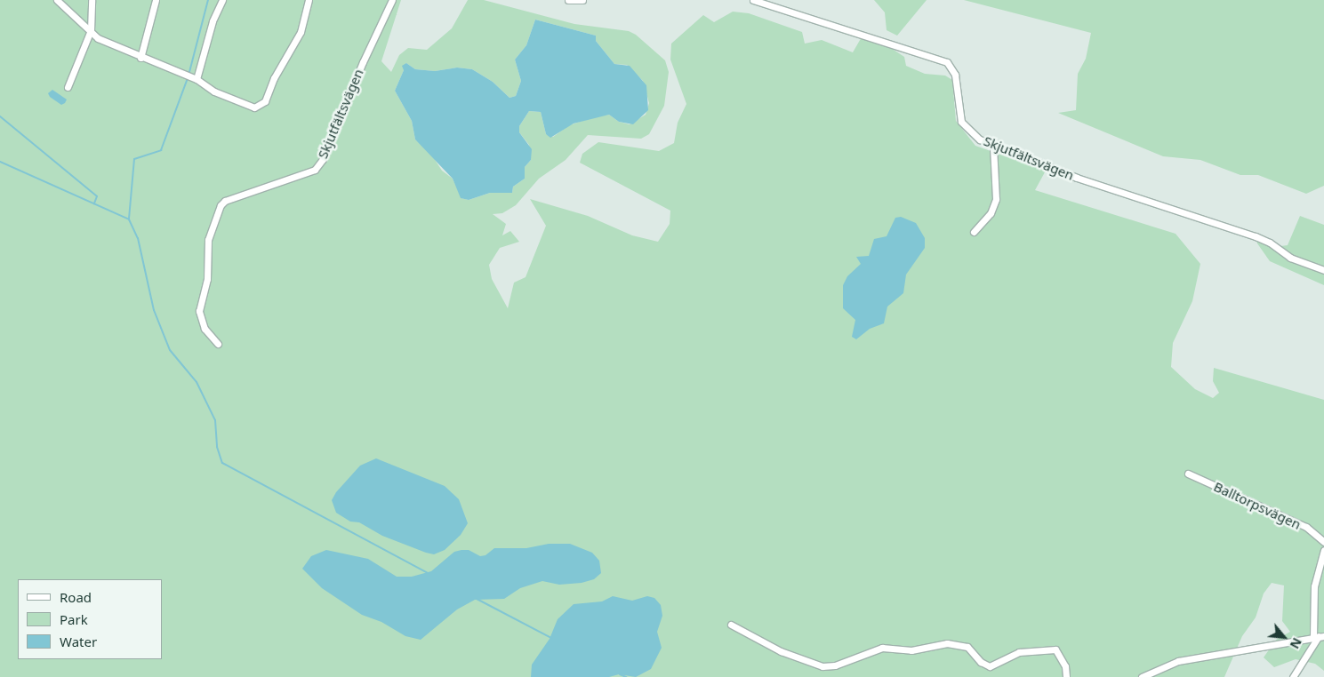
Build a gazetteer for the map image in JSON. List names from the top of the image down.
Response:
{
  "streets": {
    "street": ["Skjutfältsvägen", "Balltorpsvägen"]
  },
  "legend": ["Road", "Park", "Water"],
  "north": "bottom right"
}
